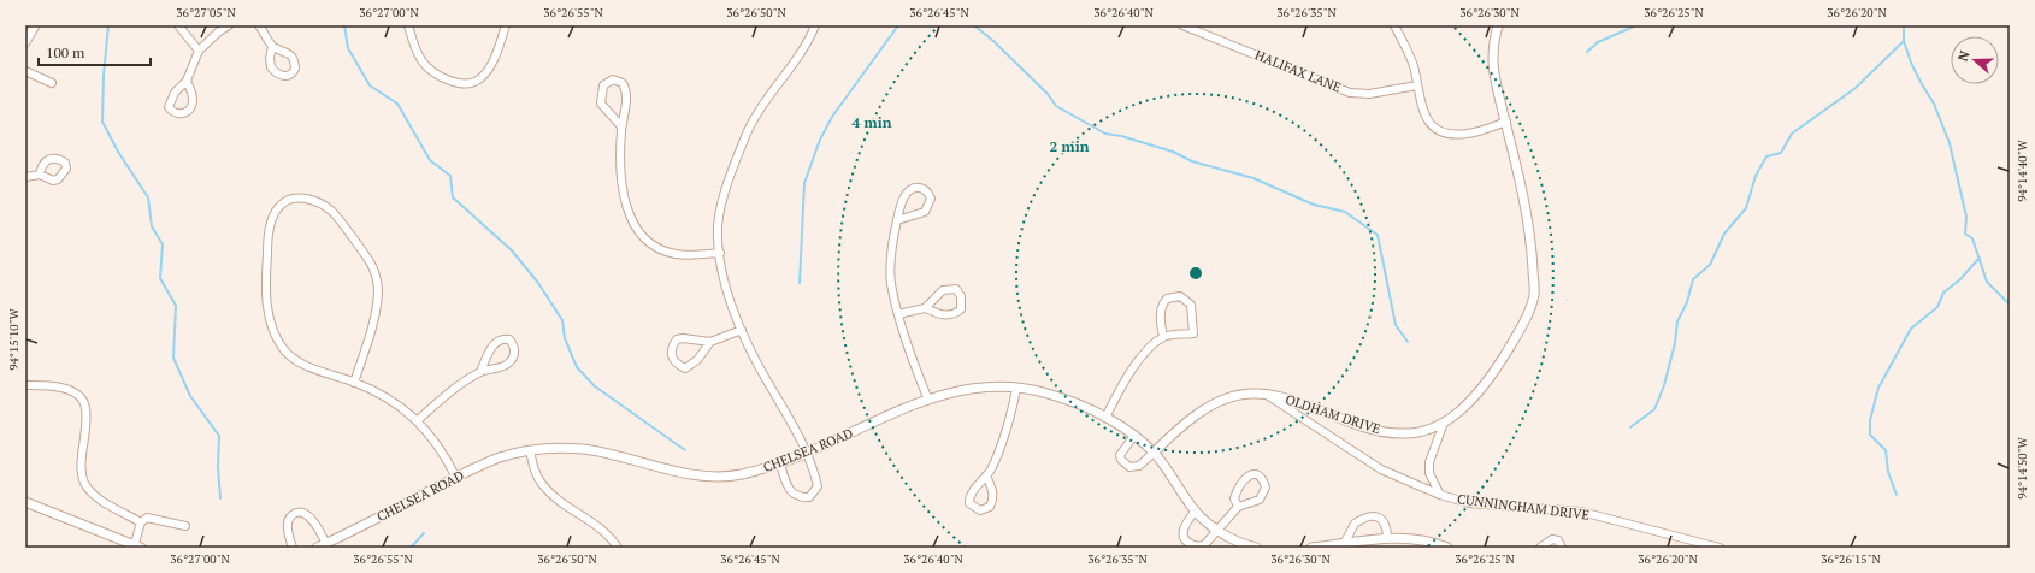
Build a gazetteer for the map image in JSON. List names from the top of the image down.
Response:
{
  "streets": {
    "street": [
      "HALIFAX LANE",
      "OLDHAM DRIVE",
      "CHELSEA ROAD",
      "CUNNINGHAM DRIVE"
    ]
  },
  "crossings": [
    ["OLDHAM DRIVE", "CHELSEA ROAD"],
    ["OLDHAM DRIVE", "CUNNINGHAM DRIVE"]
  ],
  "scale_bar": "100 m",
  "north": "left",
  "coordinates": [
    "36°27'05\"N",
    "36°27'00\"N",
    "36°26'55\"N",
    "36°26'50\"N",
    "36°26'45\"N",
    "36°26'40\"N",
    "36°26'35\"N",
    "36°26'30\"N",
    "36°26'25\"N",
    "36°26'20\"N",
    "94°14'40\"W",
    "94°15'10\"W",
    "94°14'50\"W",
    "36°26'15\"N"
  ],
  "rings": ["4 min", "2 min"]
}
